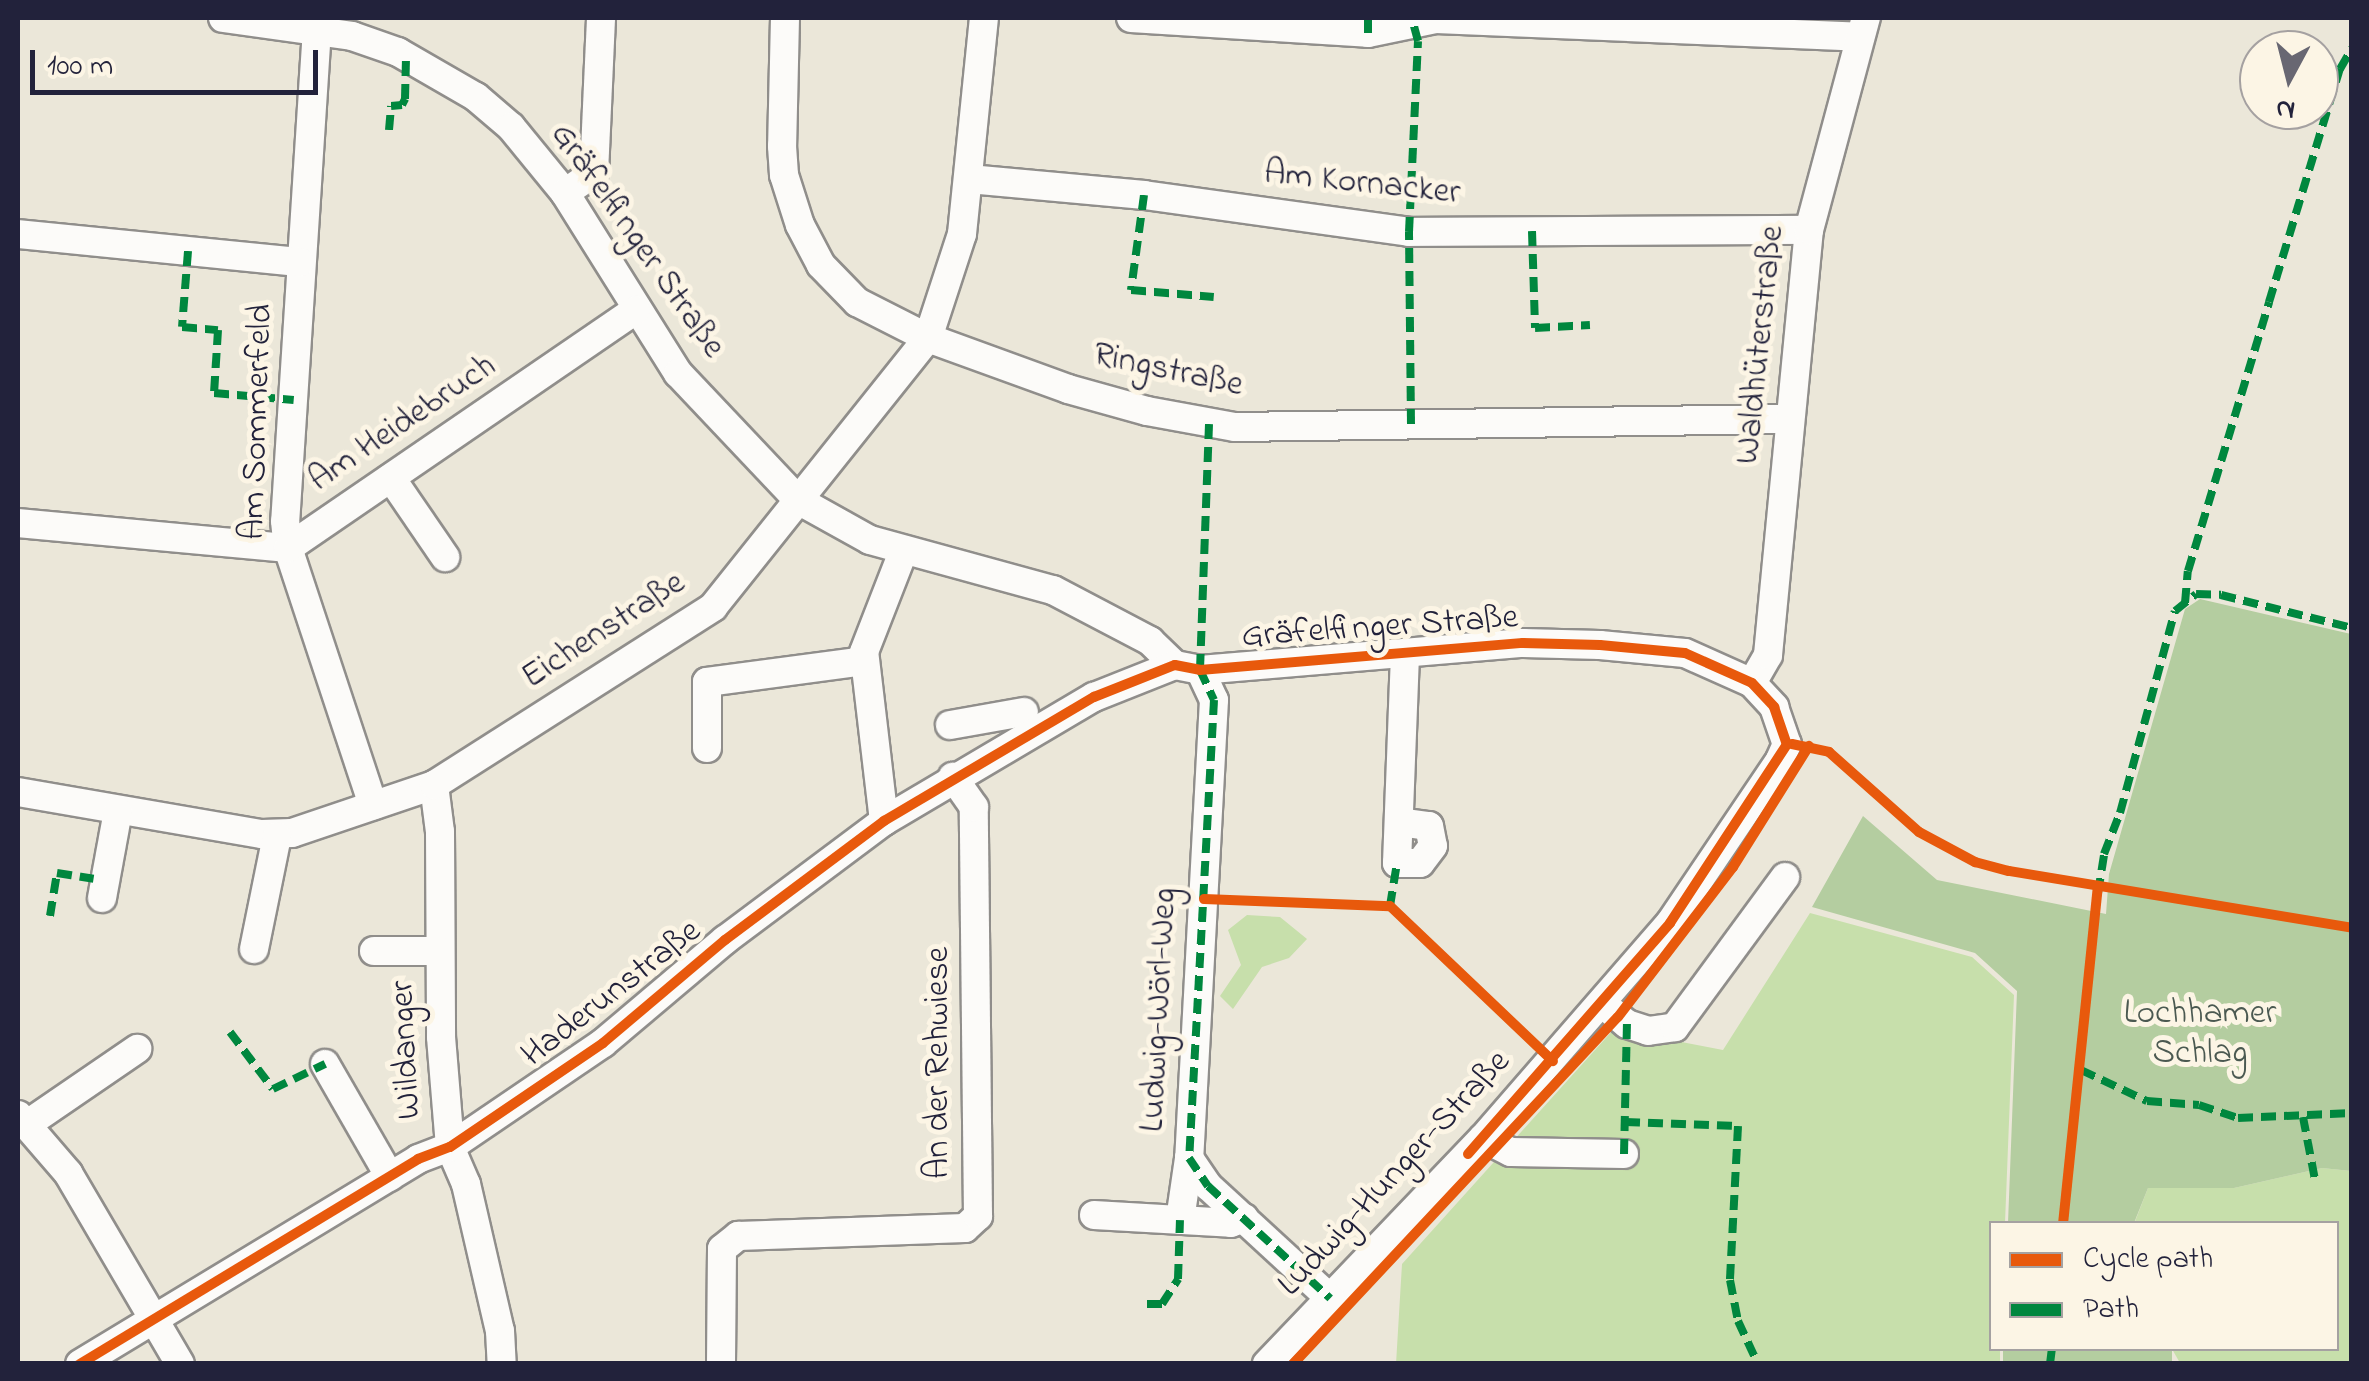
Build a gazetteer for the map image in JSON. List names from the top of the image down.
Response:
{
  "streets": {
    "street": [
      "Am Kornacker",
      "Gräfelfinger Straße",
      "Waldhüterstraße",
      "Ringstraße",
      "Am Sommerfeld",
      "Am Heidebruch",
      "Eichenstraße",
      "Haderunstraße",
      "Ludwig-Wörl-Weg",
      "Wildanger",
      "An der Rehwiese",
      "Ludwig-Hunger-Straße"
    ]
  },
  "crossings": [
    ["Am Kornacker", "Waldhüterstraße"],
    ["Am Kornacker", "Eichenstraße"],
    ["Gräfelfinger Straße", "Waldhüterstraße"],
    ["Gräfelfinger Straße", "Am Sommerfeld"],
    ["Gräfelfinger Straße", "Am Heidebruch"],
    ["Gräfelfinger Straße", "Eichenstraße"],
    ["Gräfelfinger Straße", "Haderunstraße"],
    ["Gräfelfinger Straße", "Ludwig-Wörl-Weg"],
    ["Gräfelfinger Straße", "Ludwig-Hunger-Straße"],
    ["Waldhüterstraße", "Ringstraße"],
    ["Waldhüterstraße", "Ludwig-Hunger-Straße"],
    ["Ringstraße", "Eichenstraße"],
    ["Am Sommerfeld", "Am Heidebruch"],
    ["Am Sommerfeld", "Eichenstraße"],
    ["Eichenstraße", "Wildanger"],
    ["Haderunstraße", "Ludwig-Wörl-Weg"],
    ["Haderunstraße", "Wildanger"],
    ["Haderunstraße", "An der Rehwiese"],
    ["Ludwig-Wörl-Weg", "Ludwig-Hunger-Straße"]
  ],
  "parks": ["Lochhamer Schlag"],
  "legend": ["Cycle path", "Path"],
  "scale_bar": "100 m",
  "north": "bottom"
}
